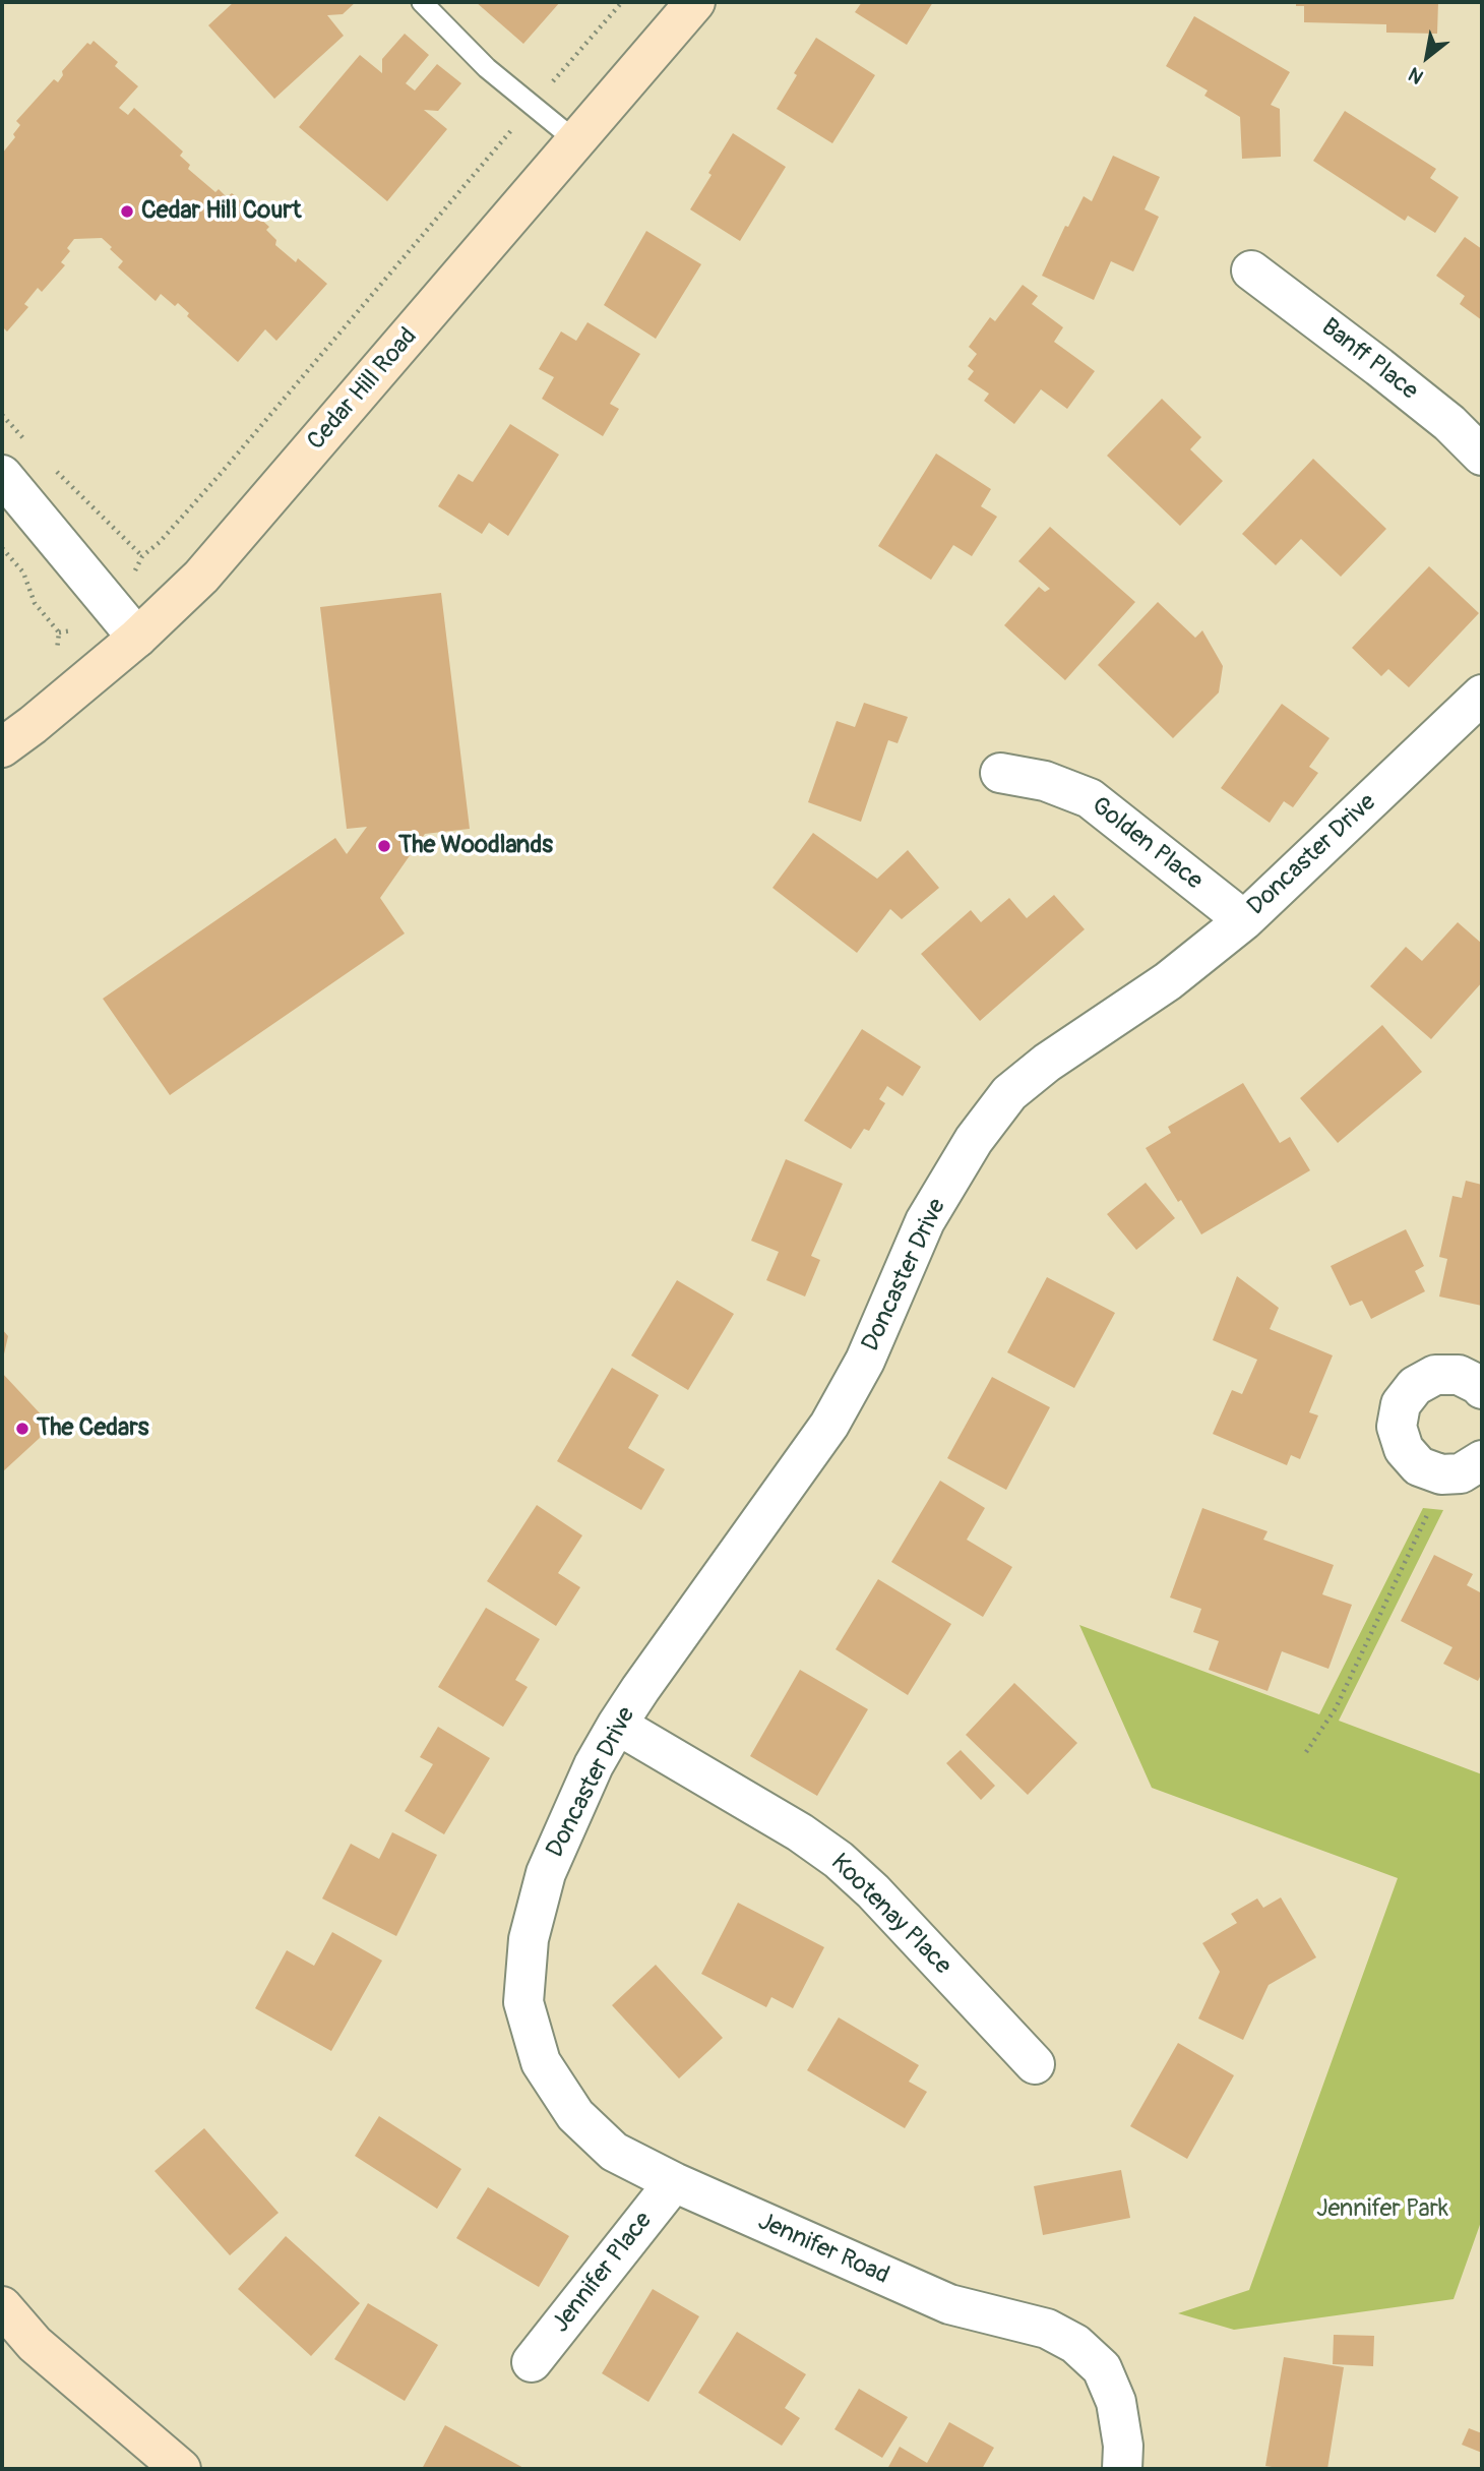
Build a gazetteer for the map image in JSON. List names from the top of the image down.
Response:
{
  "streets": {
    "street": [
      "Banff Place",
      "Cedar Hill Road",
      "Golden Place",
      "Doncaster Drive",
      "Kootenay Place",
      "Jennifer Road",
      "Jennifer Place"
    ]
  },
  "crossings": [
    ["Golden Place", "Doncaster Drive"],
    ["Doncaster Drive", "Kootenay Place"],
    ["Doncaster Drive", "Jennifer Road"],
    ["Jennifer Road", "Jennifer Place"]
  ],
  "parks": ["Jennifer Park"],
  "places": ["Cedar Hill Court", "The Woodlands", "The Cedars"],
  "north": "bottom left"
}
